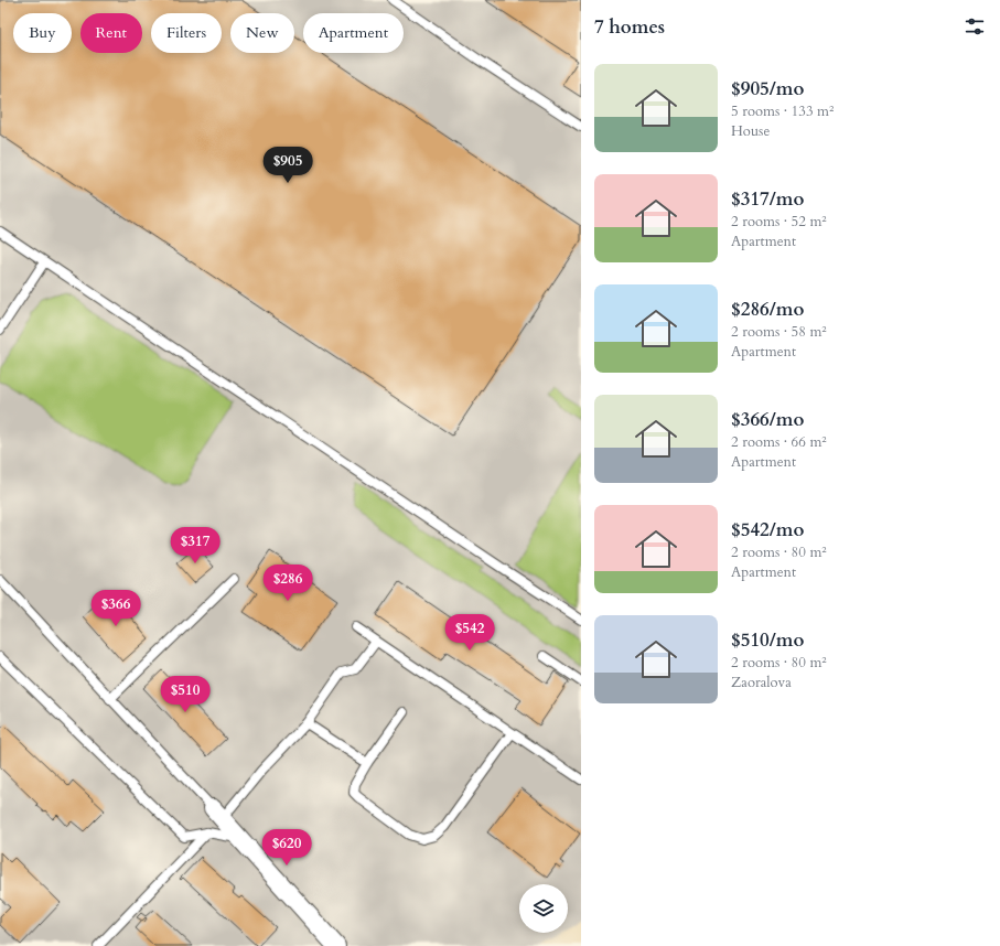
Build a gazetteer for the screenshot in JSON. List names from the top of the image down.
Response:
{
  "page": {
    "heading": "7 homes",
    "chip": [
      "Buy",
      "Rent",
      "Filters",
      "New",
      "Apartment"
    ],
    "list": [
      {
        "name": "$905/mo",
        "note": "5 rooms · 133 m² · House"
      },
      {
        "name": "$317/mo",
        "note": "2 rooms · 52 m² · Apartment"
      },
      {
        "name": "$286/mo",
        "note": "2 rooms · 58 m² · Apartment"
      },
      {
        "name": "$366/mo",
        "note": "2 rooms · 66 m² · Apartment"
      },
      {
        "name": "$542/mo",
        "note": "2 rooms · 80 m² · Apartment"
      },
      {
        "name": "$510/mo",
        "note": "2 rooms · 80 m² · Zaoralova"
      }
    ],
    "price": [
      "$905",
      "$317",
      "$286",
      "$366",
      "$542",
      "$510",
      "$620"
    ]
  }
}
